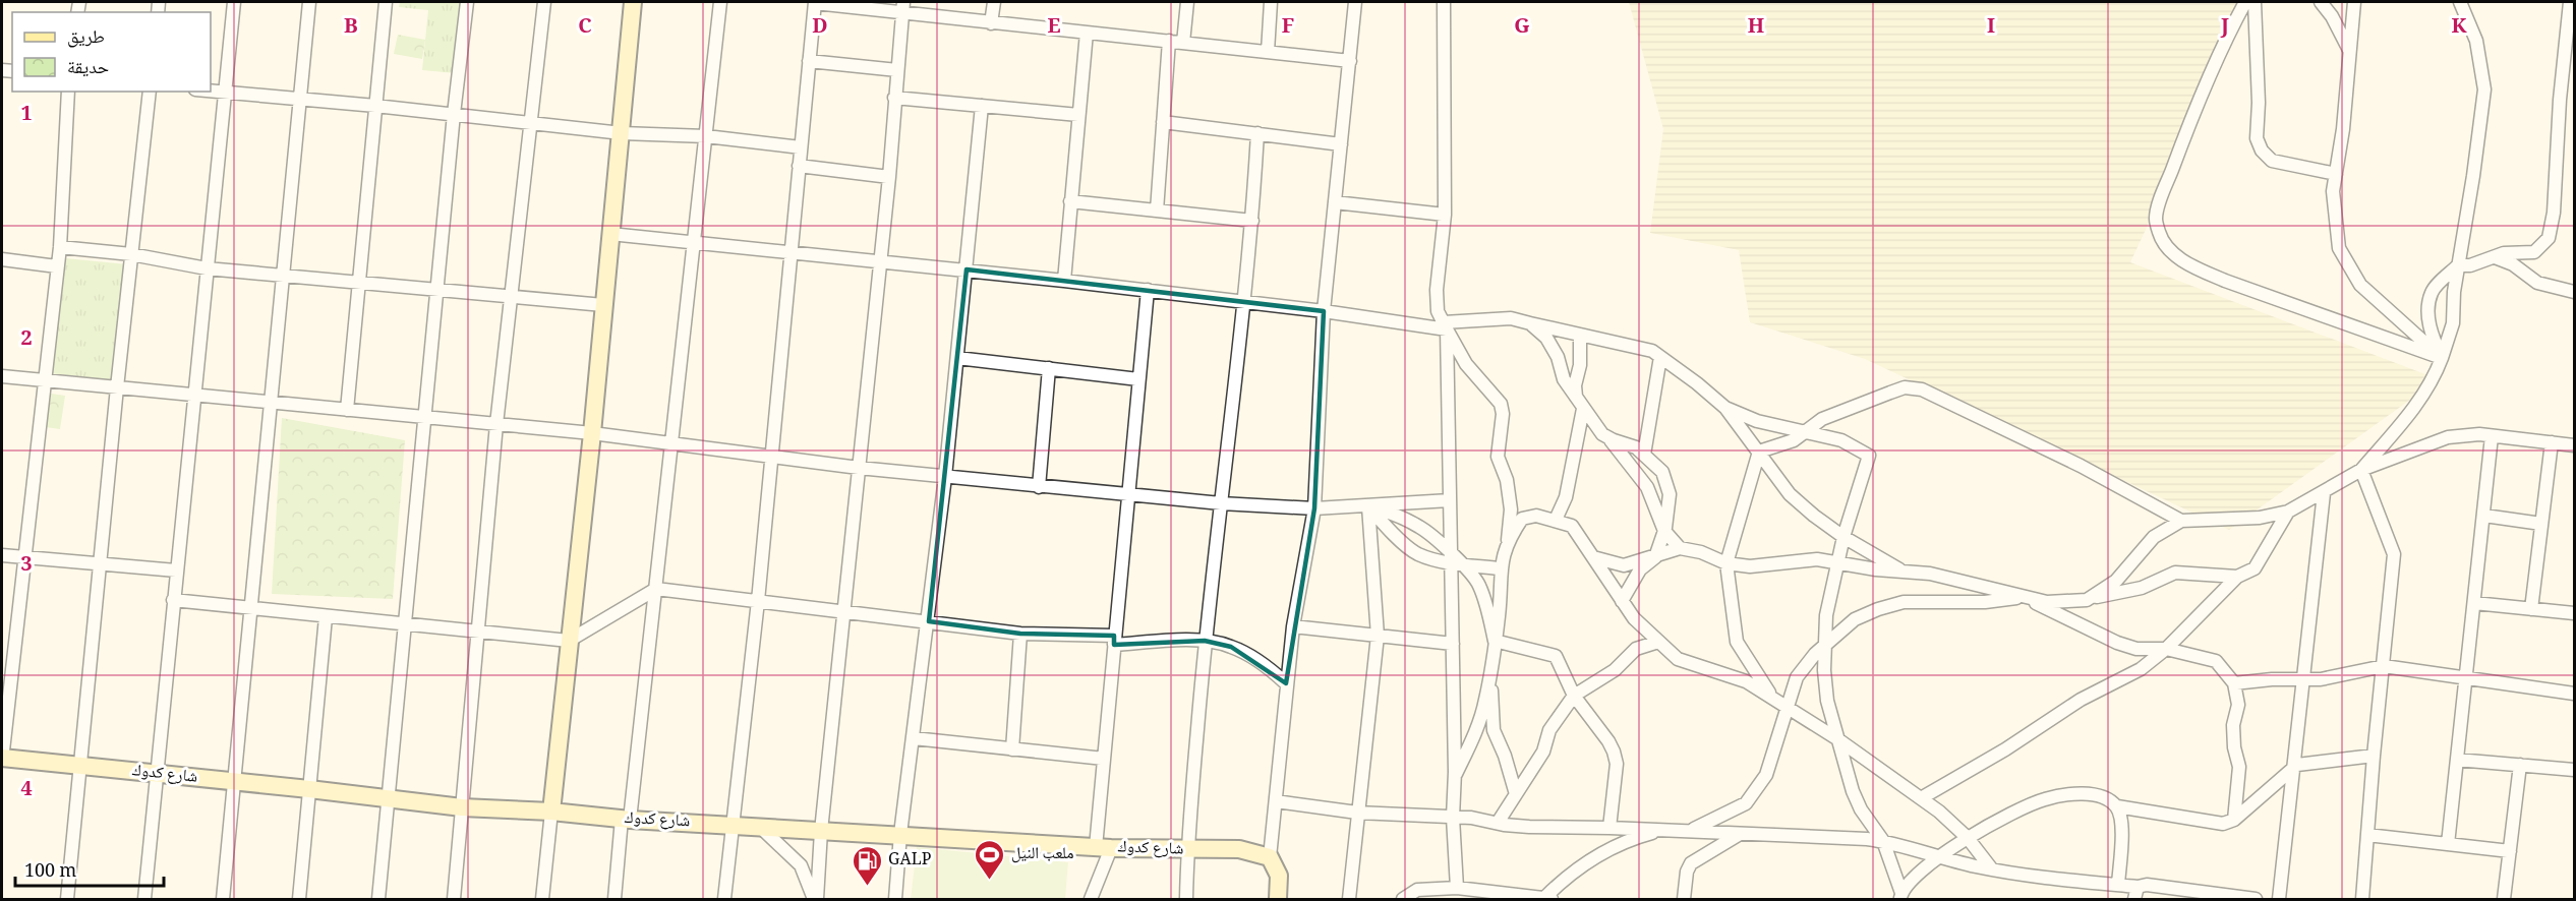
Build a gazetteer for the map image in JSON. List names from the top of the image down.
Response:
{
  "streets": {
    "street": ["شارع كدوك"]
  },
  "places": {
    "sports": ["ملعب النيل"],
    "fuel station": ["GALP"]
  },
  "legend": ["طريق", "حديقة"],
  "scale_bar": "100 m",
  "grid": {
    "columns": [
      "B",
      "C",
      "D",
      "E",
      "F",
      "G",
      "H",
      "I",
      "J",
      "K"
    ],
    "rows": [
      "1",
      "2",
      "3",
      "4"
    ]
  }
}
